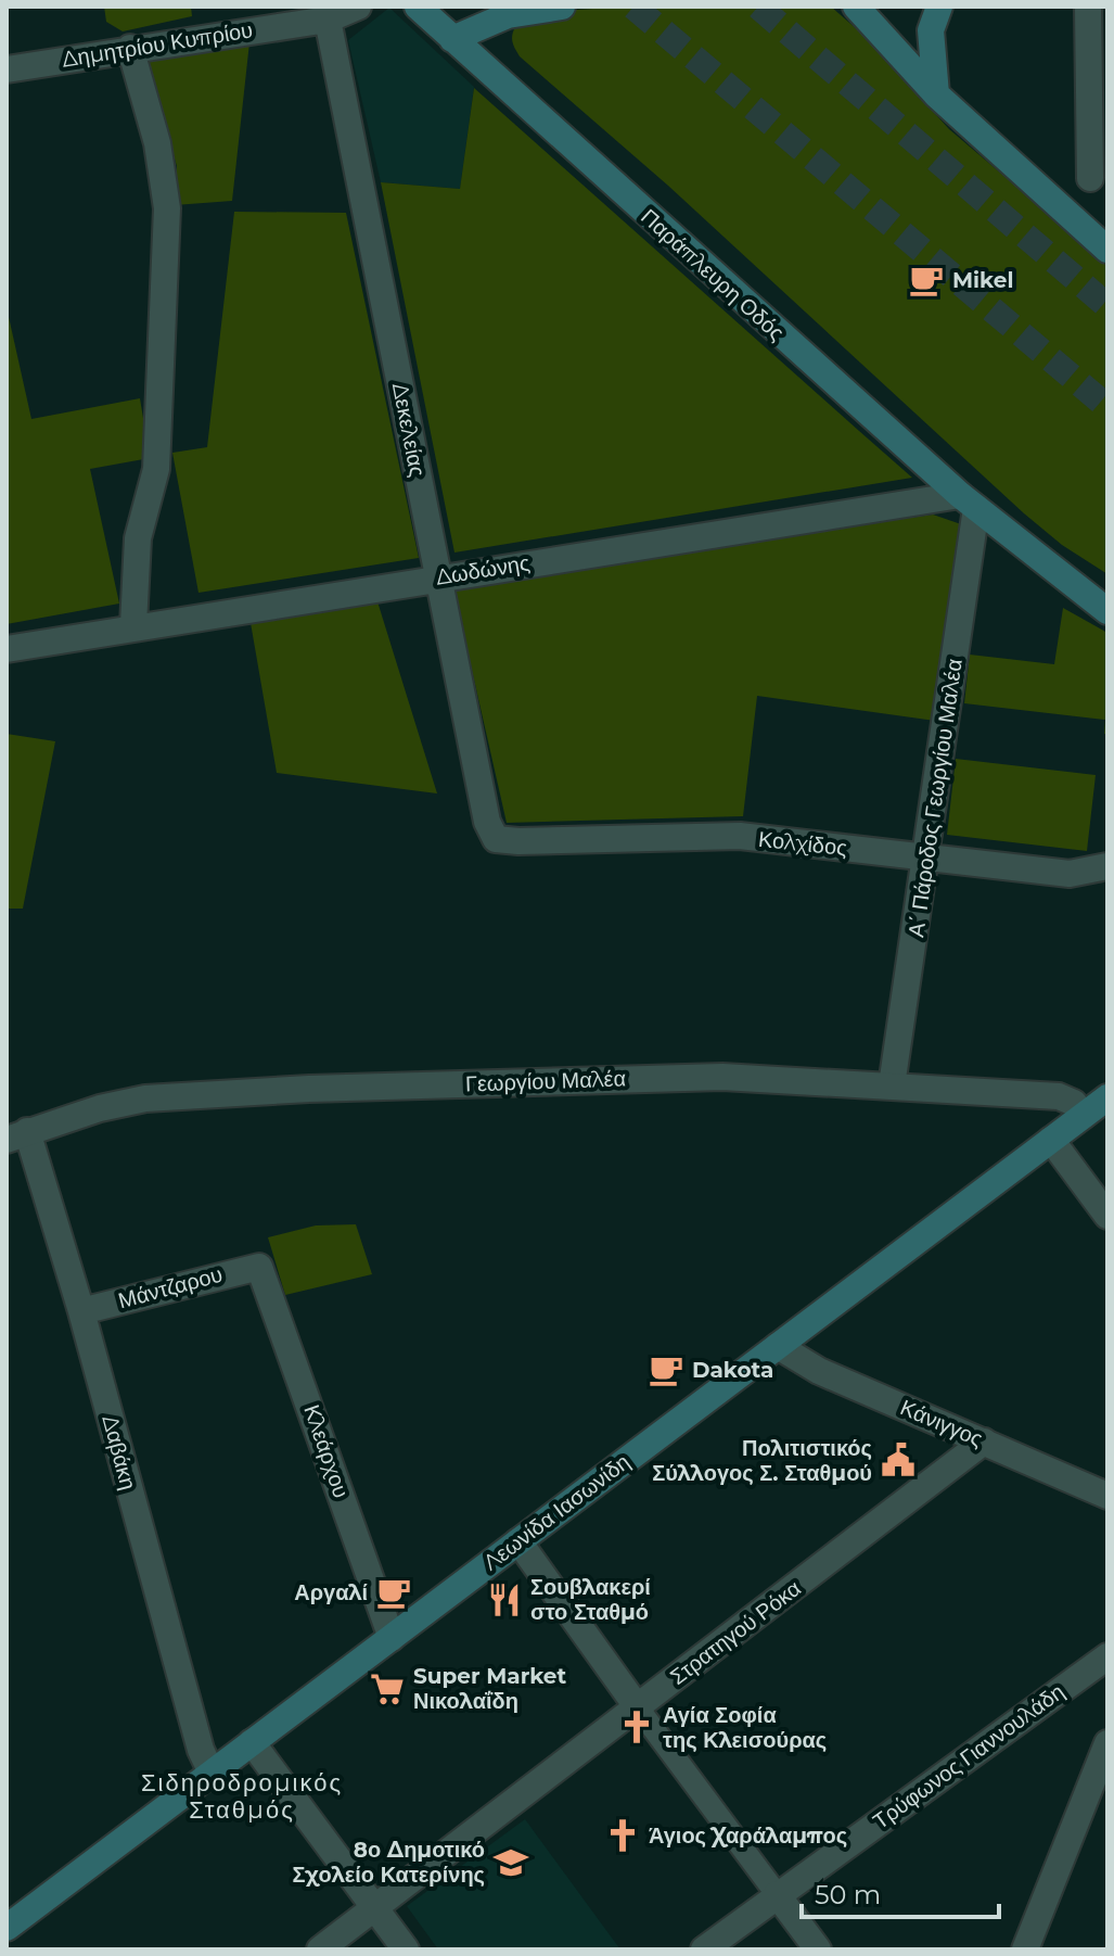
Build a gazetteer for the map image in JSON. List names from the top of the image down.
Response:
{
  "streets": {
    "main road": ["Παράπλευρη Οδός", "Λεωνίδα Ιασωνίδη"],
    "street": [
      "Δημητρίου Κυπρίου",
      "Δεκελείας",
      "Δωδώνης",
      "Α΄ Πάροδος Γεωργίου Μαλέα",
      "Κολχίδος",
      "Γεωργίου Μαλέα",
      "Μάντζαρου",
      "Κάνιγγος",
      "Κλεάρχου",
      "Δαβάκη",
      "Στρατηγού Ρόκα",
      "Τρύφωνος Γιαννουλάδη"
    ]
  },
  "crossings": [
    ["Δημητρίου Κυπρίου", "Δεκελείας"],
    ["Παράπλευρη Οδός", "Δωδώνης"],
    ["Παράπλευρη Οδός", "Α΄ Πάροδος Γεωργίου Μαλέα"],
    ["Δεκελείας", "Δωδώνης"],
    ["Δεκελείας", "Κολχίδος"],
    ["Δωδώνης", "Α΄ Πάροδος Γεωργίου Μαλέα"],
    ["Α΄ Πάροδος Γεωργίου Μαλέα", "Κολχίδος"],
    ["Α΄ Πάροδος Γεωργίου Μαλέα", "Γεωργίου Μαλέα"],
    ["Γεωργίου Μαλέα", "Δαβάκη"],
    ["Γεωργίου Μαλέα", "Λεωνίδα Ιασωνίδη"],
    ["Μάντζαρου", "Κλεάρχου"],
    ["Μάντζαρου", "Δαβάκη"],
    ["Κάνιγγος", "Λεωνίδα Ιασωνίδη"],
    ["Κάνιγγος", "Στρατηγού Ρόκα"],
    ["Κλεάρχου", "Λεωνίδα Ιασωνίδη"],
    ["Δαβάκη", "Λεωνίδα Ιασωνίδη"]
  ],
  "districts": ["Σιδηροδρομικός Σταθμός"],
  "places": {
    "cafe": ["Mikel", "Dakota", "Αργαλί"],
    "public building": ["Πολιτιστικός Σύλλογος Σ. Σταθμού"],
    "restaurant": ["Σουβλακερί στο Σταθμό"],
    "supermarket": ["Super Market Νικολαΐδη"],
    "church": ["Αγία Σοφία της Κλεισούρας", "Άγιος Χαράλαμπος"],
    "school or university": ["8ο Δημοτικό Σχολείο Κατερίνης"]
  },
  "scale_bar": "50 m"
}
